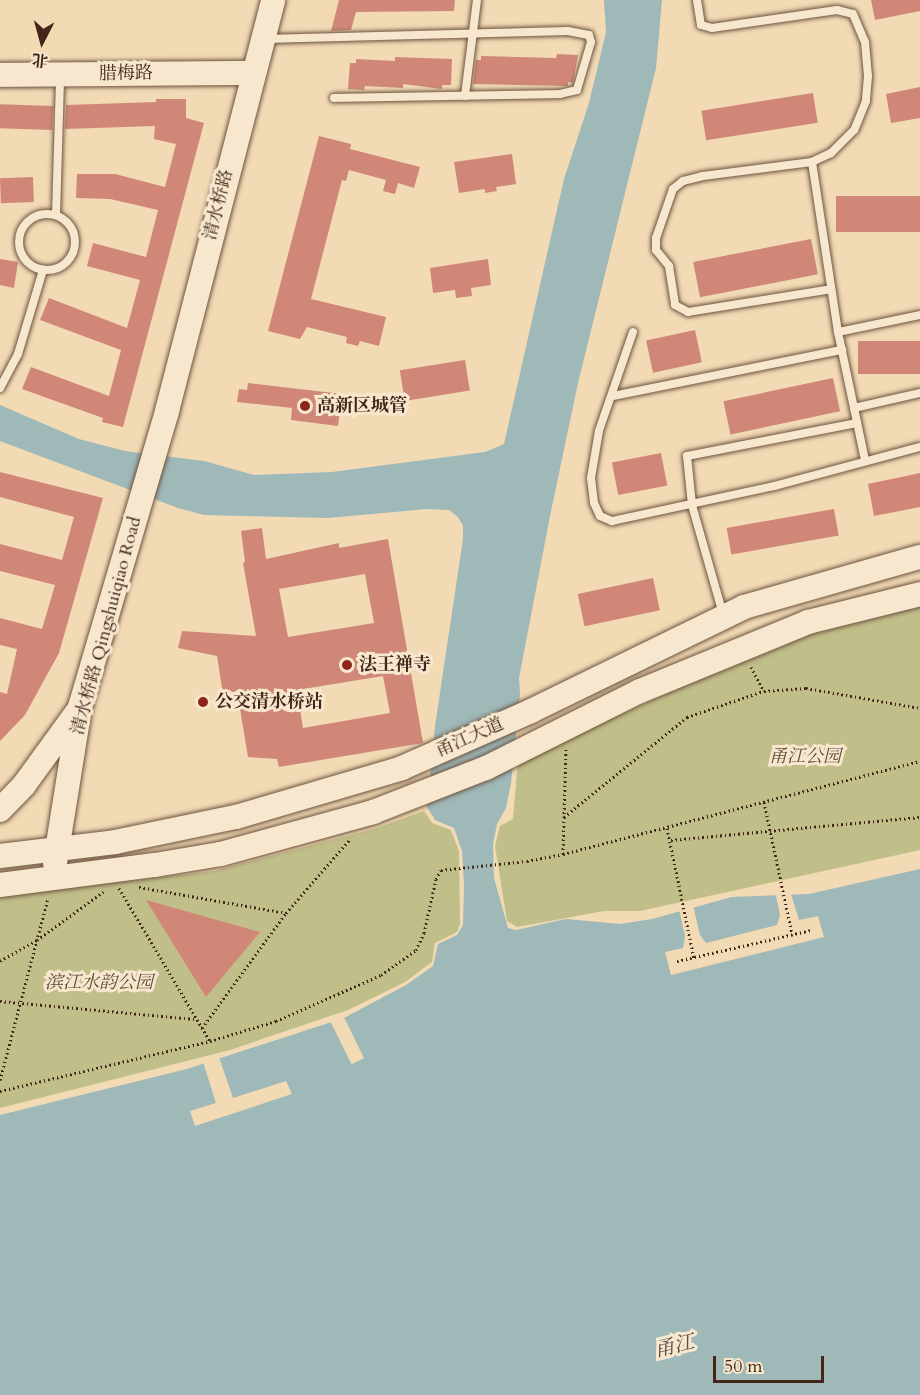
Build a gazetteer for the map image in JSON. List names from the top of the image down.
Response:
{
  "streets": {
    "main road": [
      "腊梅路",
      "清水桥路",
      "清水桥路 Qingshuiqiao Road",
      "甬江大道"
    ]
  },
  "crossings": [
    ["腊梅路", "清水桥路"],
    ["清水桥路", "清水桥路 Qingshuiqiao Road"],
    ["清水桥路 Qingshuiqiao Road", "甬江大道"]
  ],
  "water": ["甬江"],
  "parks": ["甬江公园", "滨江水韵公园"],
  "places": ["高新区城管", "法王禅寺", "公交清水桥站"],
  "scale_bar": "50 m",
  "north": "bottom"
}
